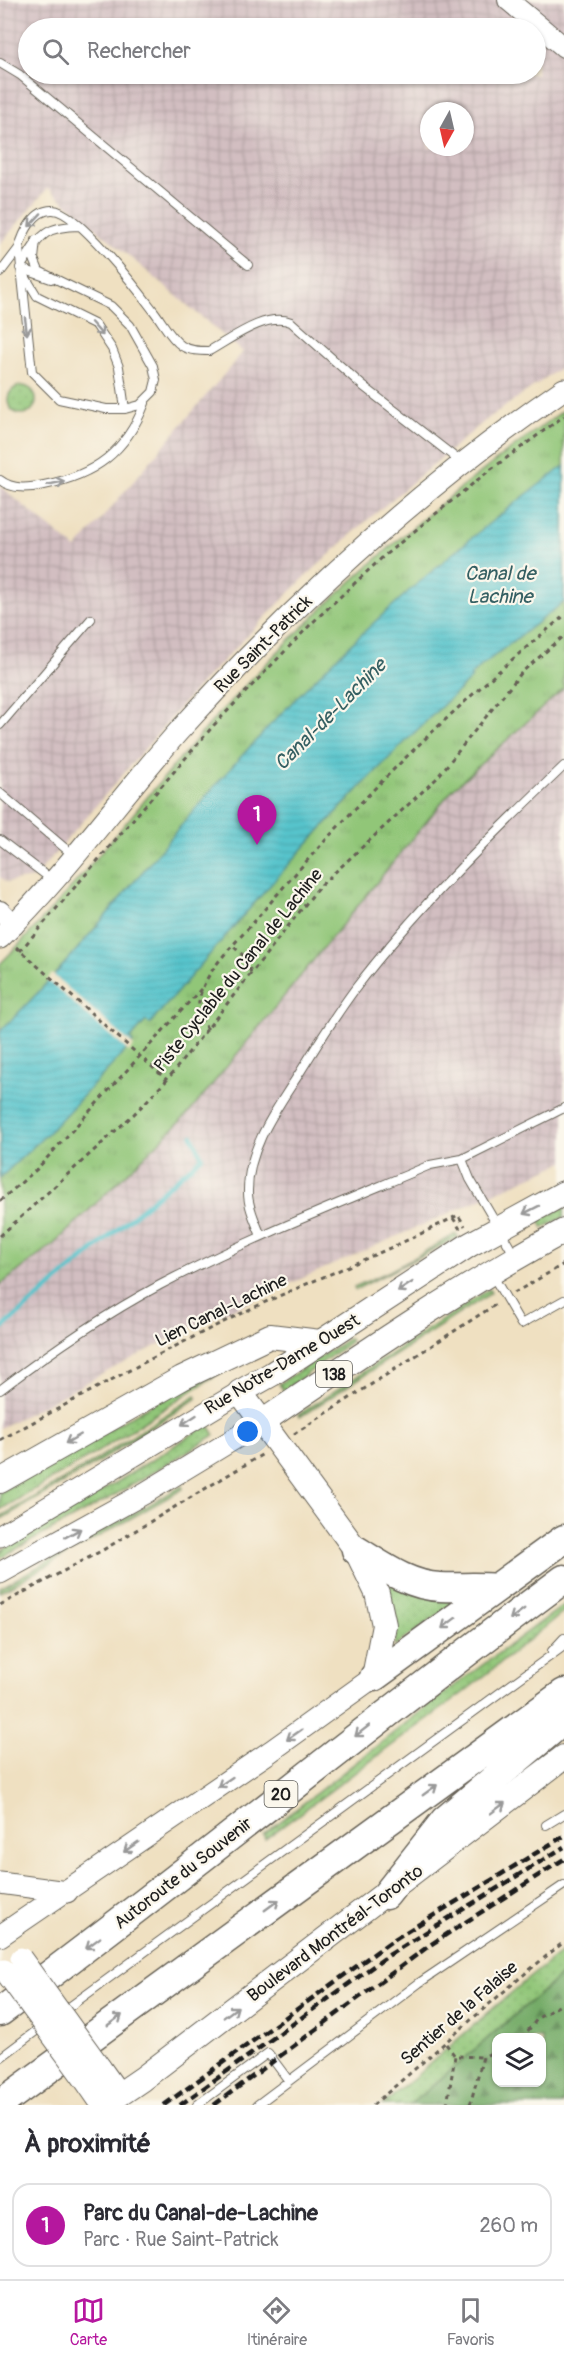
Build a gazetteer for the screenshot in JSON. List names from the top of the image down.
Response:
{
  "streets": {
    "highway": ["20", "Autoroute du Souvenir"],
    "main road": [
      "Rue Saint-Patrick",
      "Rue Notre-Dame Ouest",
      "138",
      "Boulevard Montréal-Toronto"
    ],
    "path": ["Piste Cyclable du Canal de Lachine", "Lien Canal-Lachine", "Sentier de la Falaise"]
  },
  "water": ["Canal de Lachine", "Canal-de-Lachine"],
  "north": "bottom",
  "page": {
    "search": "Rechercher",
    "pins": "1",
    "heading": "À proximité",
    "list": [
      {
        "mark": "1",
        "name": "Parc du Canal-de-Lachine",
        "note": "Parc · Rue Saint-Patrick",
        "value": "260 m"
      }
    ],
    "nav": ["Carte", "Itinéraire", "Favoris"]
  }
}
